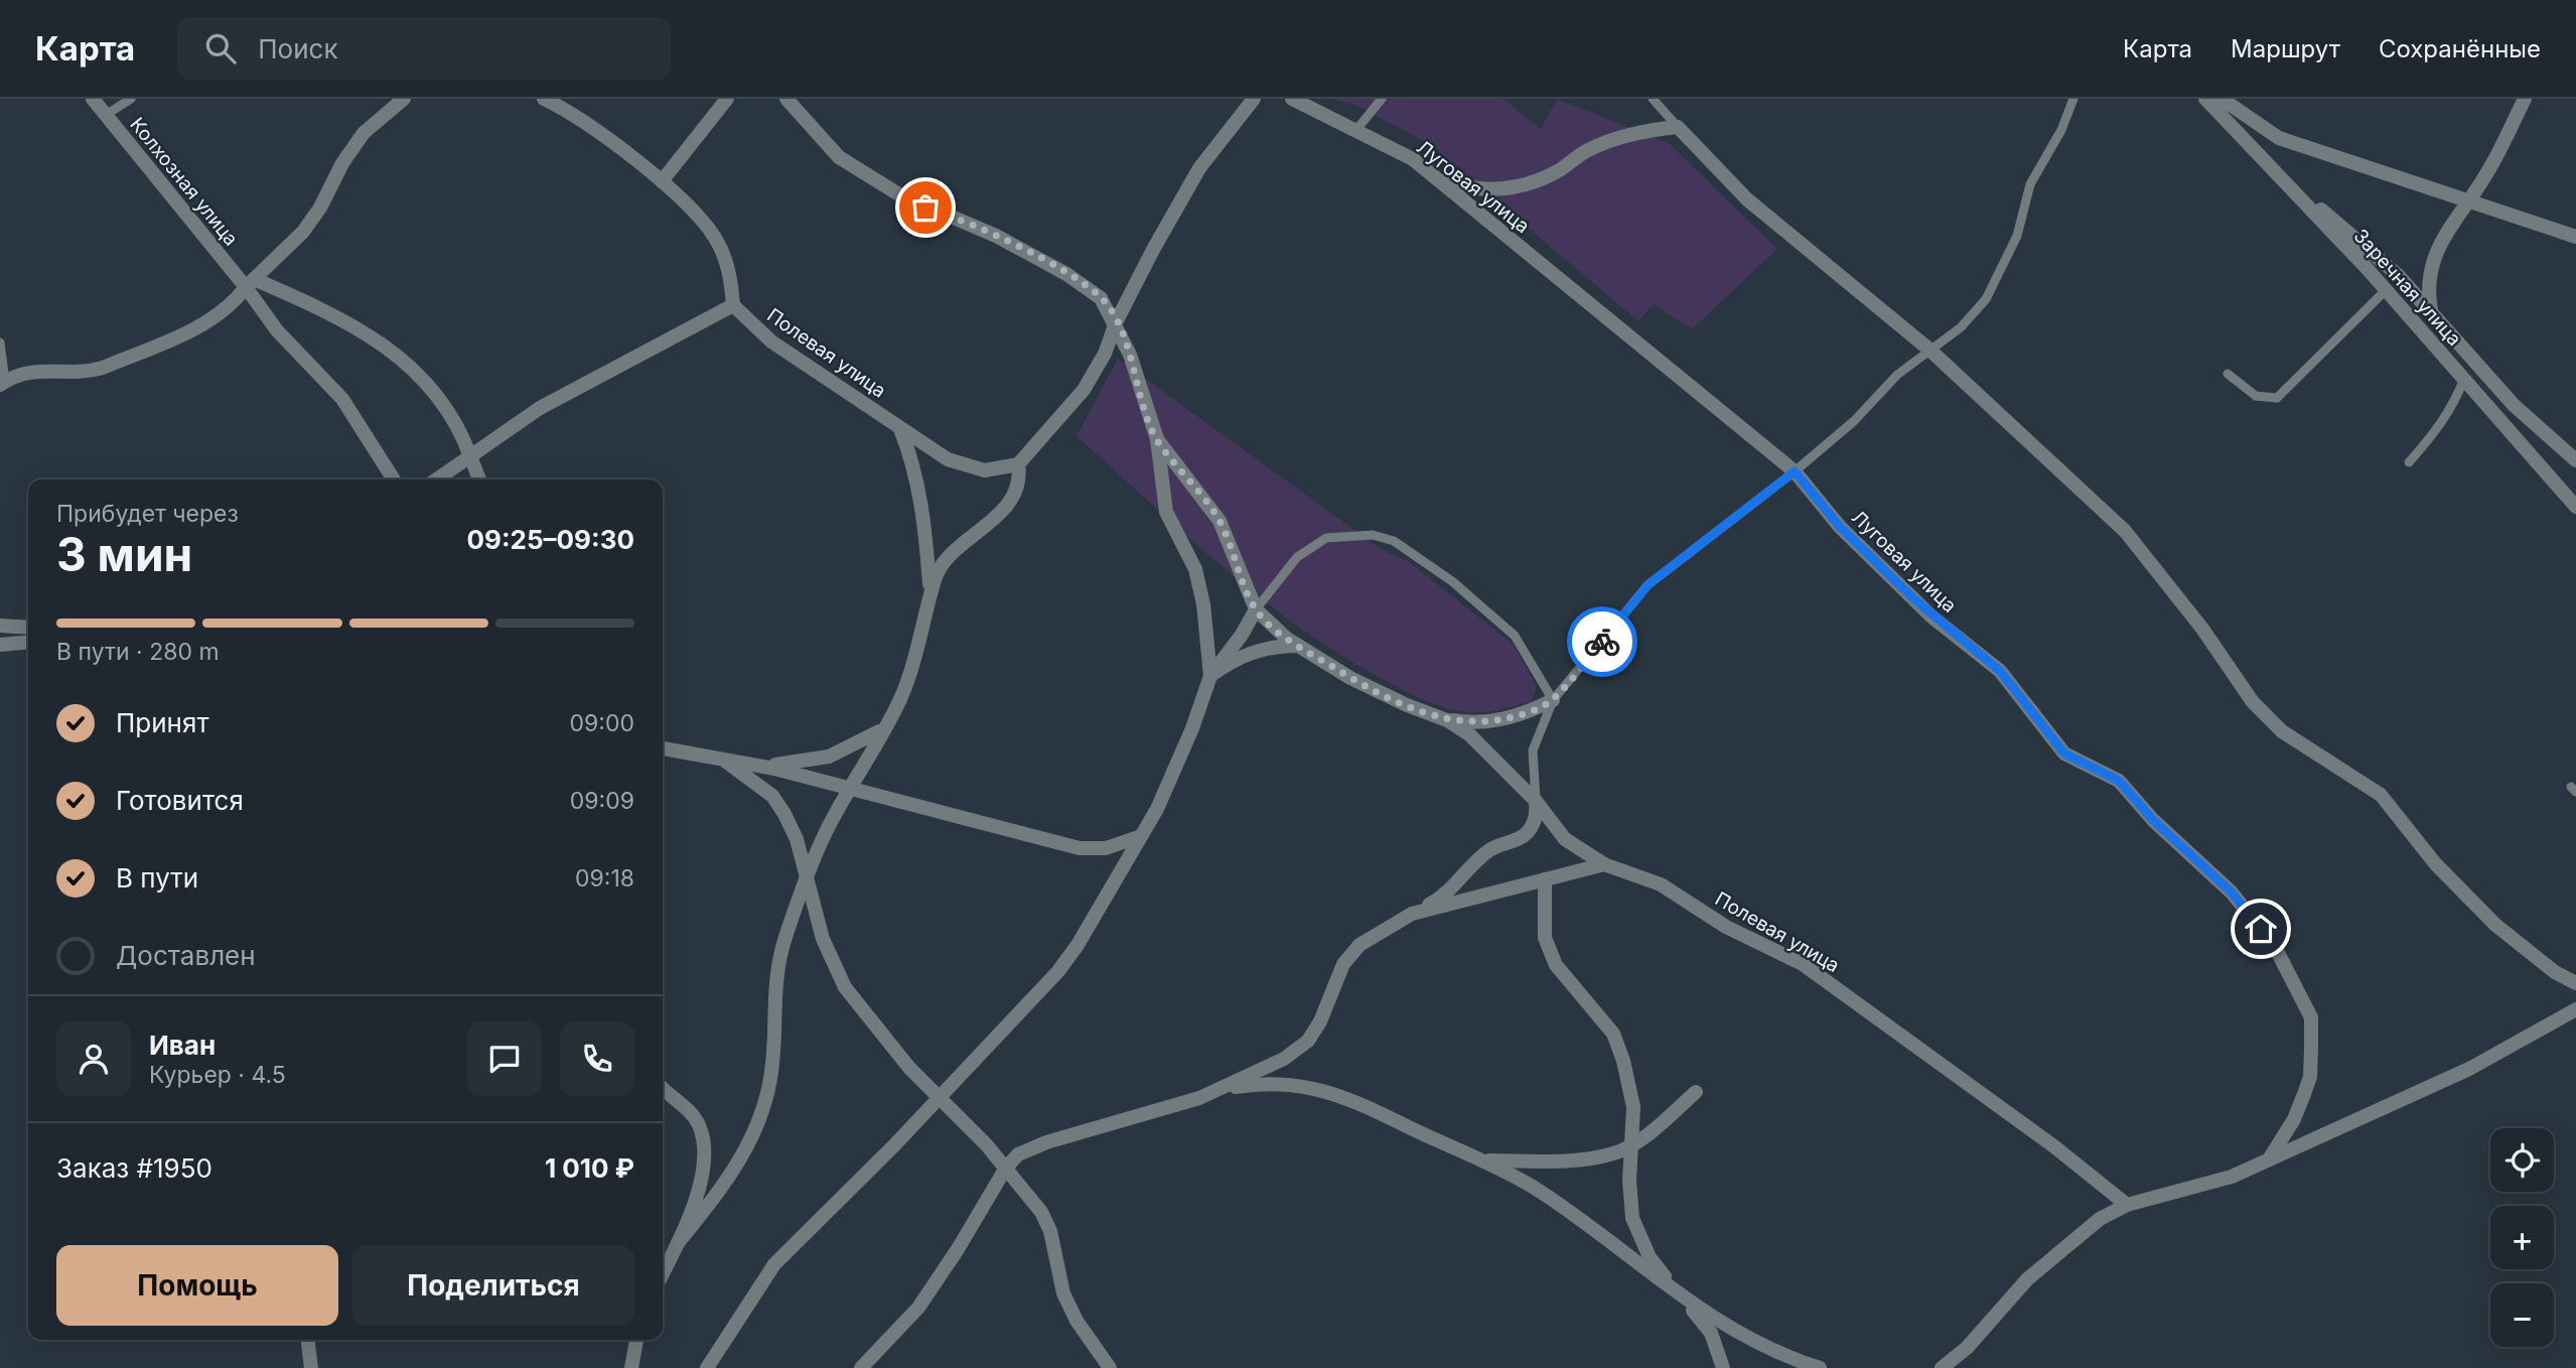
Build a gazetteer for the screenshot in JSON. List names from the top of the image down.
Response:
{
  "streets": {
    "street": [
      "Колхозная улица",
      "Луговая улица",
      "Заречная улица",
      "Полевая улица"
    ]
  },
  "page": {
    "header": "Карта",
    "search": "Поиск",
    "nav": ["Карта", "Маршрут", "Сохранённые"],
    "heading": ["3 мин", "Прибудет через", "09:25–09:30"],
    "panel": [
      "Иван",
      "Курьер · 4.5",
      "Заказ #1950",
      "1 010 ₽"
    ],
    "bar": "В пути · 280 m",
    "list": [
      ["Принят", "09:00"],
      ["Готовится", "09:09"],
      ["В пути", "09:18"],
      "Доставлен"
    ],
    "map_buttons": ["+", "−"],
    "buttons": ["Помощь", "Поделиться"]
  }
}
